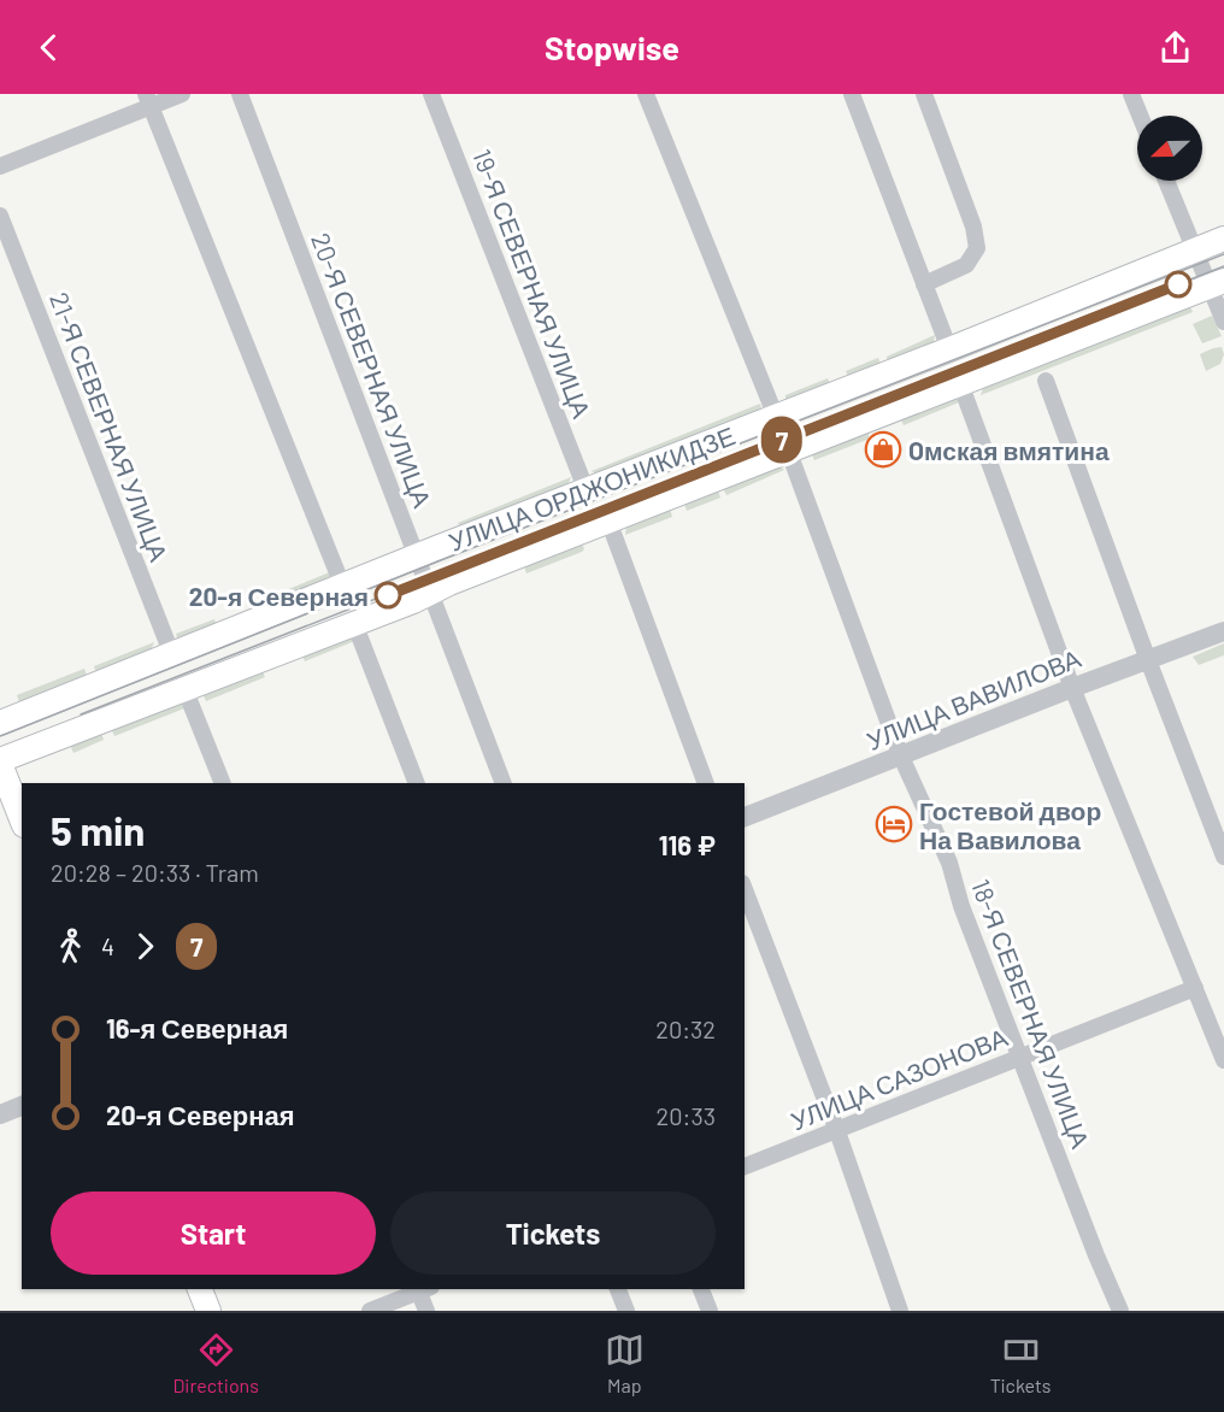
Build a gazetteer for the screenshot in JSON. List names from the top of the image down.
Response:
{
  "streets": {
    "main road": ["УЛИЦА ОРДЖОНИКИДЗЕ"],
    "street": [
      "19-Я СЕВЕРНАЯ УЛИЦА",
      "20-Я СЕВЕРНАЯ УЛИЦА",
      "21-Я СЕВЕРНАЯ УЛИЦА",
      "УЛИЦА ВАВИЛОВА",
      "18-Я СЕВЕРНАЯ УЛИЦА",
      "УЛИЦА САЗОНОВА"
    ]
  },
  "crossings": [
    ["19-Я СЕВЕРНАЯ УЛИЦА", "УЛИЦА ОРДЖОНИКИДЗЕ"],
    ["20-Я СЕВЕРНАЯ УЛИЦА", "УЛИЦА ОРДЖОНИКИДЗЕ"],
    ["21-Я СЕВЕРНАЯ УЛИЦА", "УЛИЦА ОРДЖОНИКИДЗЕ"],
    ["УЛИЦА ОРДЖОНИКИДЗЕ", "18-Я СЕВЕРНАЯ УЛИЦА"],
    ["УЛИЦА ВАВИЛОВА", "18-Я СЕВЕРНАЯ УЛИЦА"],
    ["18-Я СЕВЕРНАЯ УЛИЦА", "УЛИЦА САЗОНОВА"]
  ],
  "places": {
    "shop": ["Oмская вмятина"],
    "other": ["20-я Северная"],
    "hotel": ["Гостевой двор На Вавилова"]
  },
  "lines": ["tram line 7"],
  "north": "left",
  "page": {
    "header": "Stopwise",
    "on_map": "7",
    "heading": ["5 min", "20:28 – 20:33 · Tram", "116 ₽"],
    "legs": ["4", "7"],
    "list": [
      {
        "name": "16-я Северная",
        "value": "20:32"
      },
      {
        "name": "20-я Северная",
        "value": "20:33"
      }
    ],
    "buttons": ["Start", "Tickets"],
    "tabs": ["Directions", "Map", "Tickets"]
  }
}
